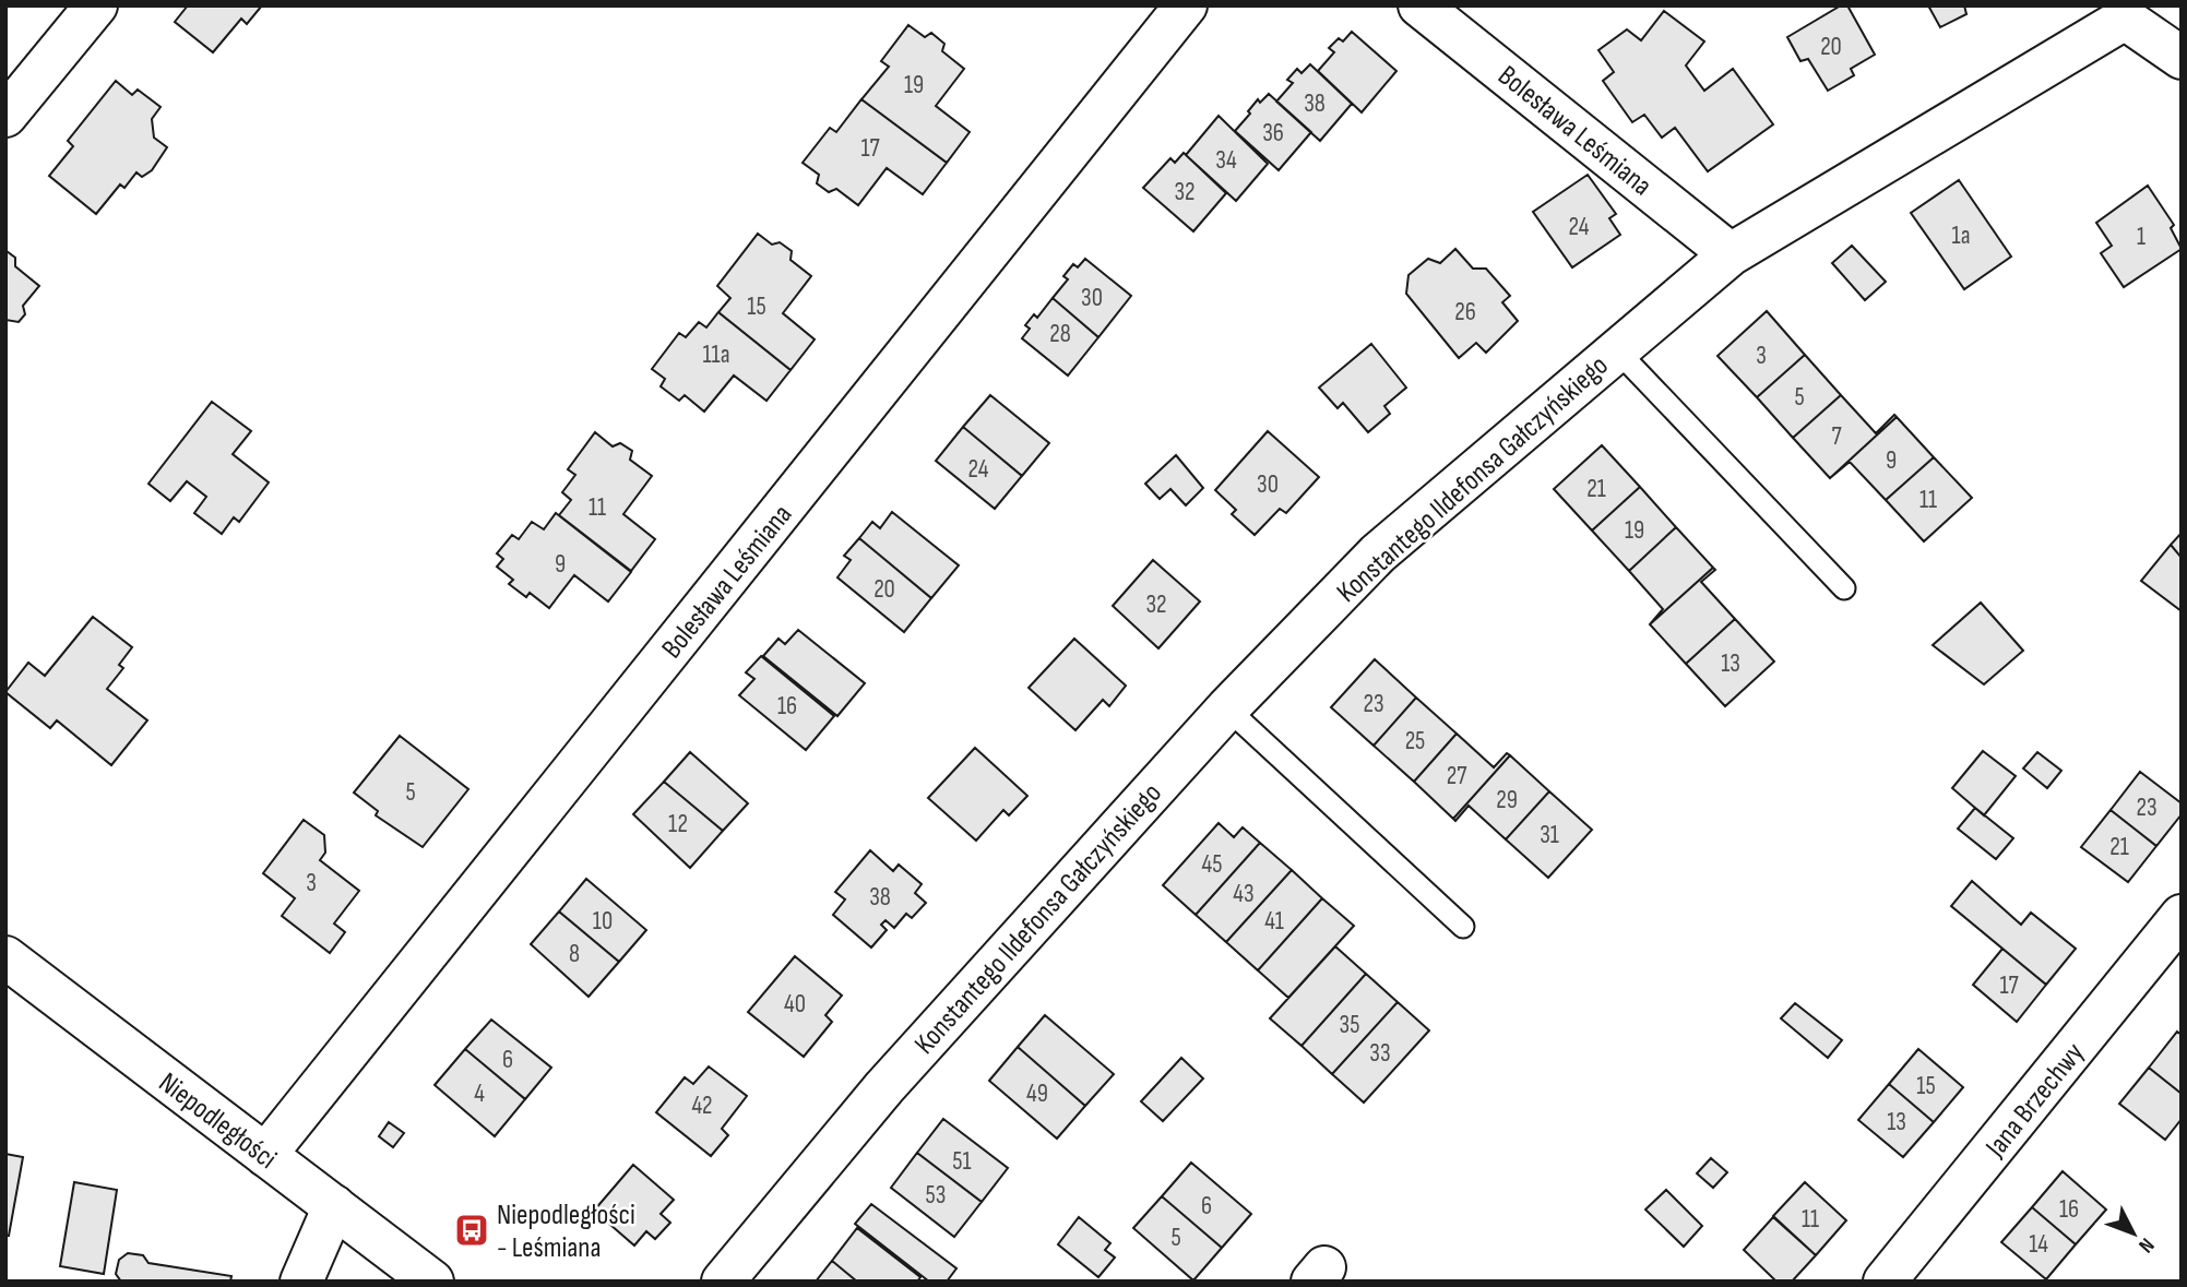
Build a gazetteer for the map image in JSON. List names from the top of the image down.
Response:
{
  "streets": {
    "street": [
      "Bolesława Leśmiana",
      "Konstantego Ildefonsa Gałczyńskiego",
      "Jana Brzechwy",
      "Niepodległości"
    ]
  },
  "crossings": [
    ["Bolesława Leśmiana", "Konstantego Ildefonsa Gałczyńskiego"],
    ["Bolesława Leśmiana", "Niepodległości"]
  ],
  "places": {
    "bus stop": ["Niepodległości - Leśmiana"]
  },
  "house_numbers": [
    "20",
    "19",
    "38",
    "36",
    "17",
    "34",
    "32",
    "24",
    "1a",
    "1",
    "30",
    "15",
    "26",
    "28",
    "11a",
    "3",
    "5",
    "7",
    "9",
    "24",
    "30",
    "21",
    "11",
    "11",
    "19",
    "9",
    "20",
    "32",
    "13",
    "23",
    "16",
    "25",
    "27",
    "5",
    "29",
    "23",
    "12",
    "31",
    "21",
    "45",
    "3",
    "43",
    "38",
    "10",
    "41",
    "8",
    "17",
    "40",
    "35",
    "33",
    "6",
    "15",
    "4",
    "49",
    "42",
    "13",
    "51",
    "53",
    "6",
    "16",
    "11",
    "5",
    "14"
  ],
  "north": "bottom right"
}
